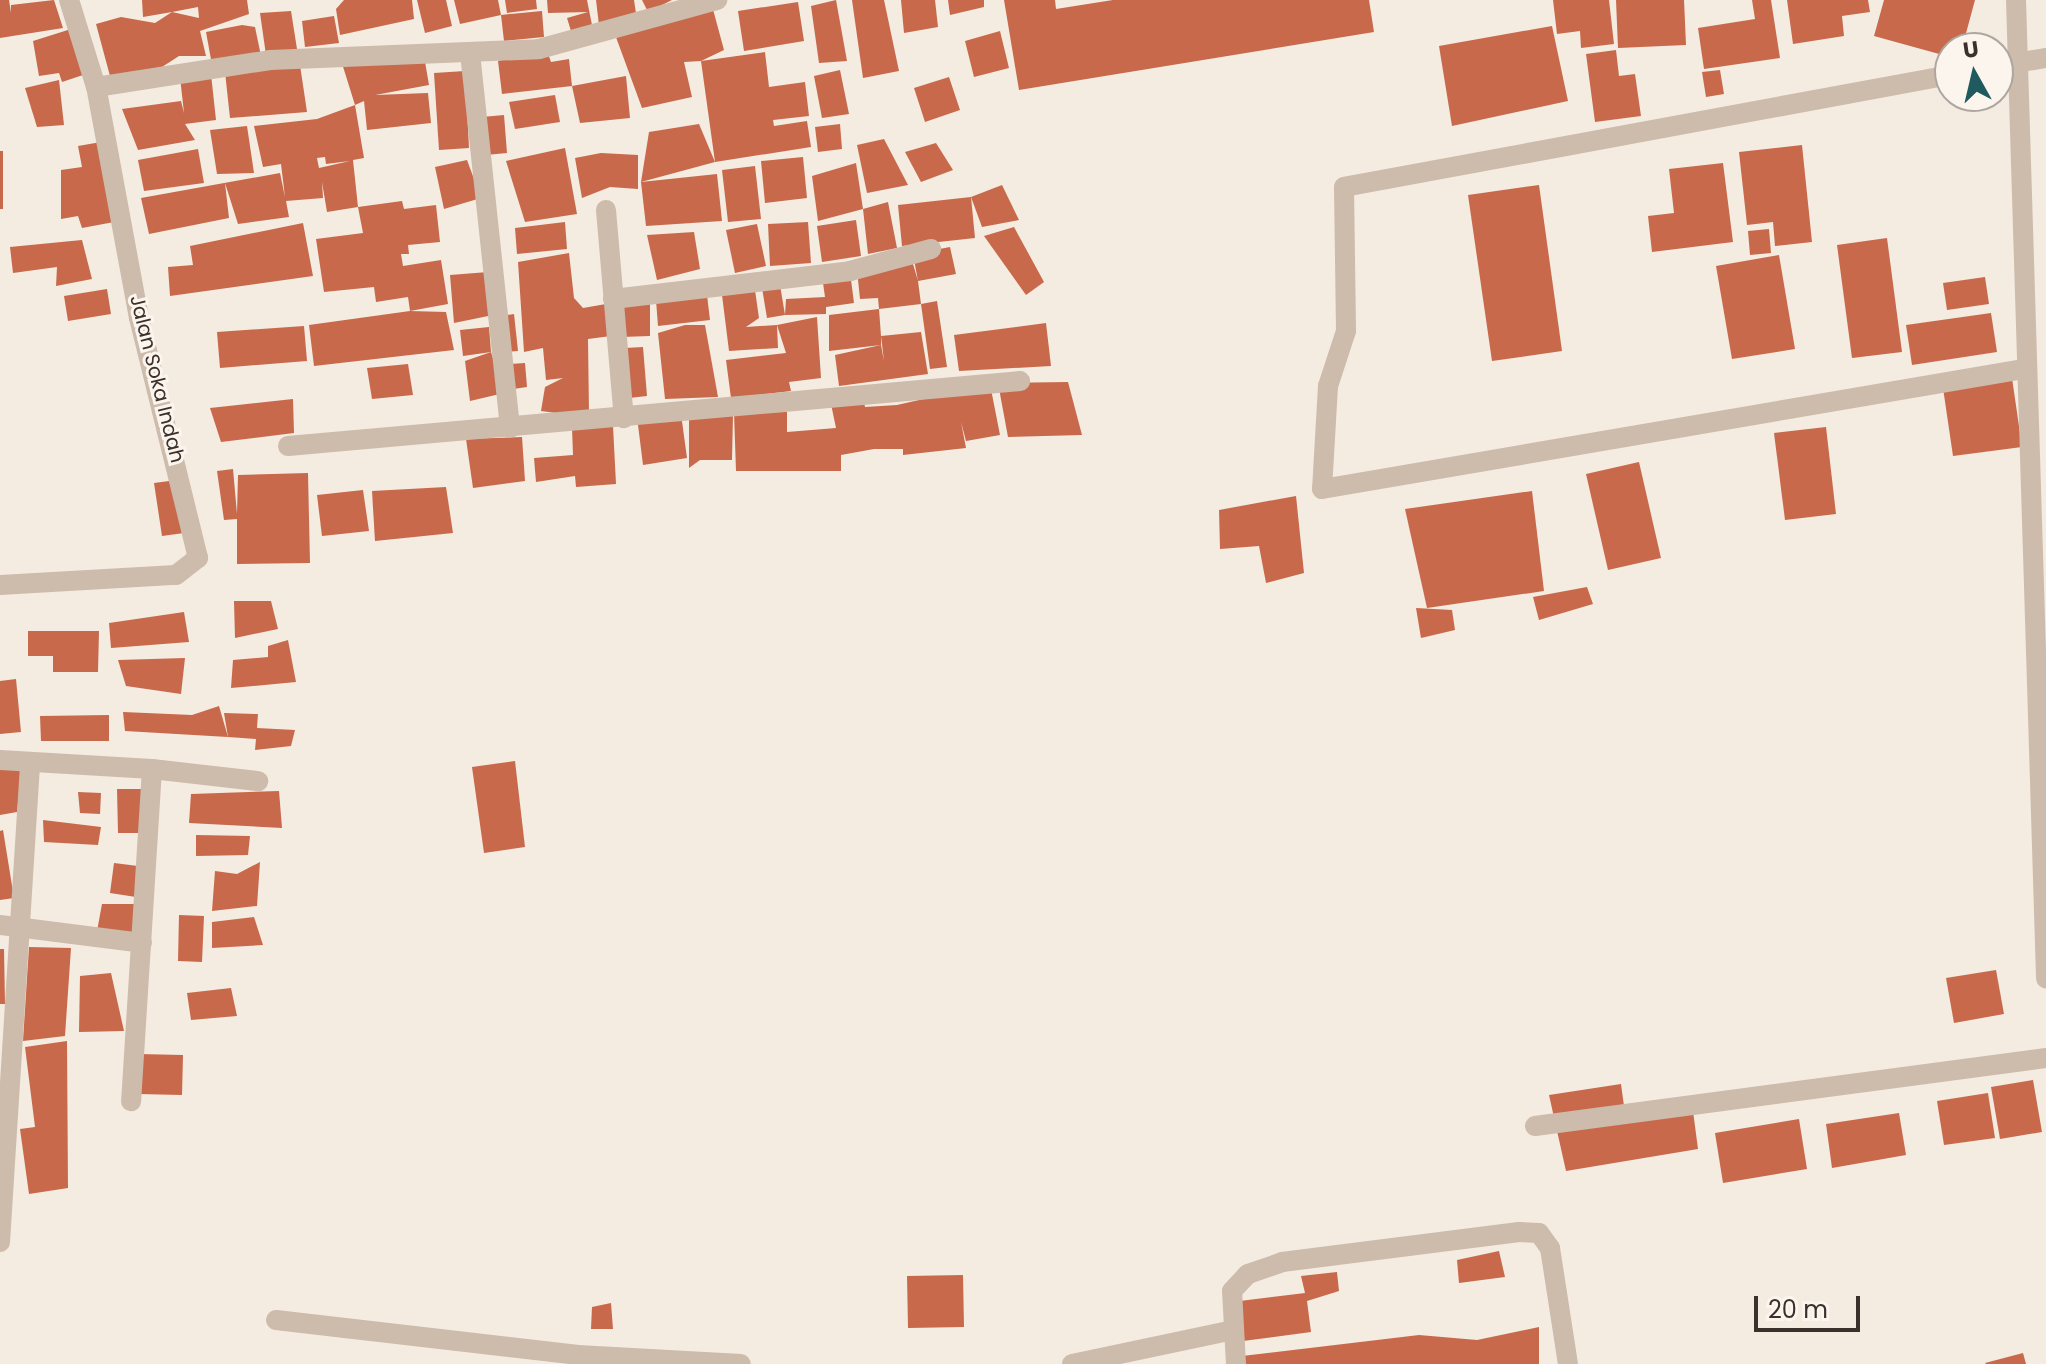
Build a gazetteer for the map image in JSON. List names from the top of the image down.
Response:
{
  "streets": {
    "street": ["Jalan Soka Indah"]
  },
  "scale_bar": "20 m",
  "north": "top"
}
